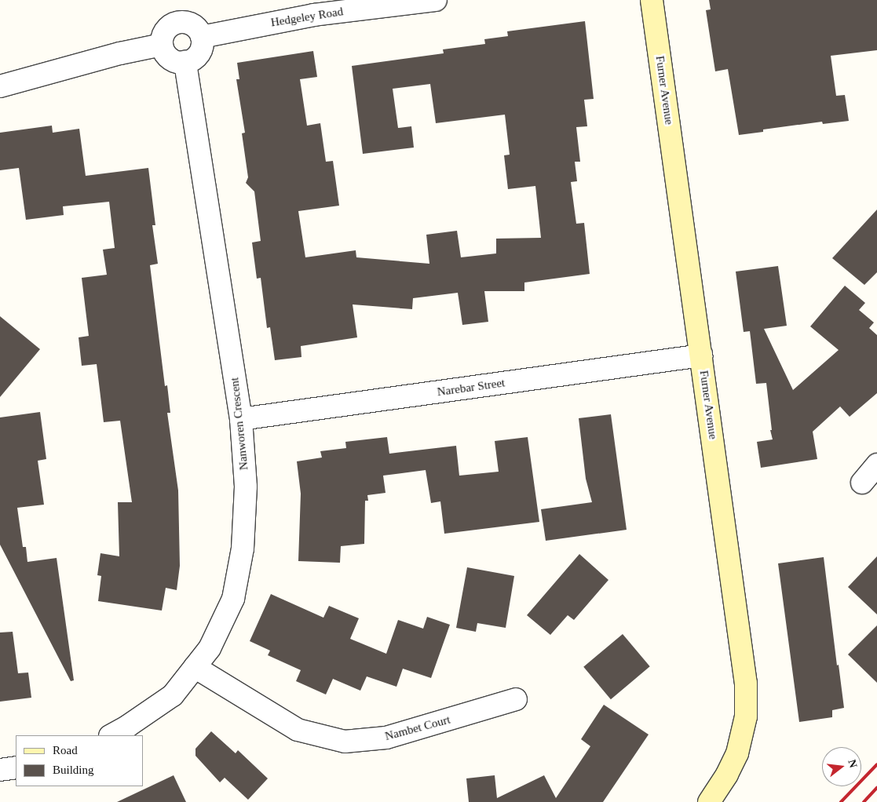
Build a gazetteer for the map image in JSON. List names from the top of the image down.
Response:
{
  "streets": {
    "street": [
      "Hedgeley Road",
      "Furner Avenue",
      "Narebar Street",
      "Nanworen Crescent",
      "Nambet Court"
    ]
  },
  "crossings": [
    ["Hedgeley Road", "Nanworen Crescent"],
    ["Furner Avenue", "Narebar Street"],
    ["Narebar Street", "Nanworen Crescent"],
    ["Nanworen Crescent", "Nambet Court"]
  ],
  "legend": ["Road", "Building"],
  "north": "right"
}
